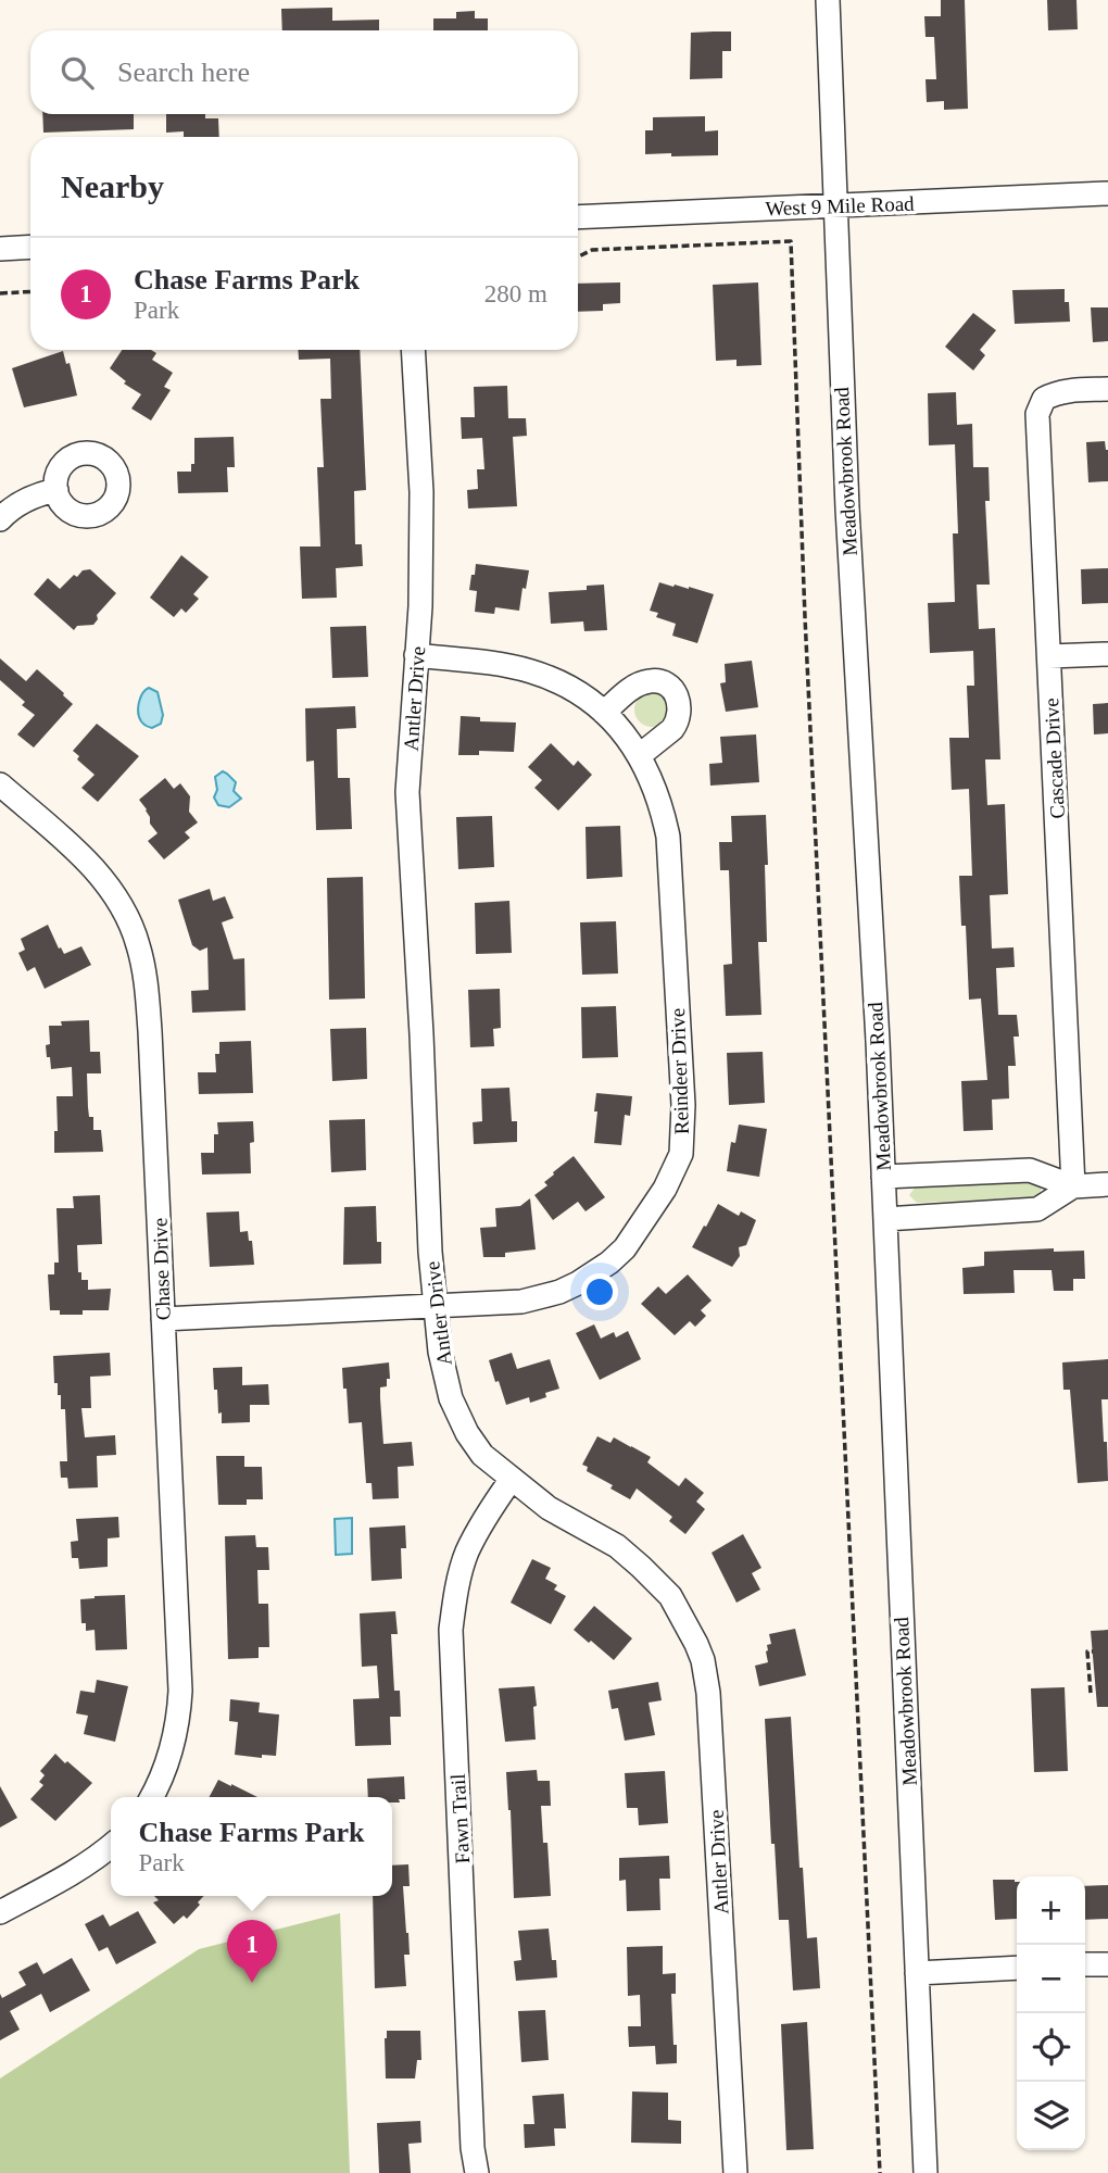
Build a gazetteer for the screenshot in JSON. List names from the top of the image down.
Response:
{
  "streets": {
    "street": [
      "West 9 Mile Road",
      "Meadowbrook Road",
      "Antler Drive",
      "Cascade Drive",
      "Reindeer Drive",
      "Chase Drive",
      "Fawn Trail"
    ]
  },
  "crossings": [
    ["West 9 Mile Road", "Meadowbrook Road"],
    ["Antler Drive", "Reindeer Drive"],
    ["Antler Drive", "Fawn Trail"],
    ["Reindeer Drive", "Chase Drive"]
  ],
  "page": {
    "search": "Search here",
    "heading": "Nearby",
    "list": [
      {
        "mark": "1",
        "name": "Chase Farms Park",
        "note": "Park",
        "value": "280 m"
      }
    ],
    "popup": ["Chase Farms Park", "Park"],
    "map_buttons": ["+", "−"],
    "pins": "1"
  }
}
